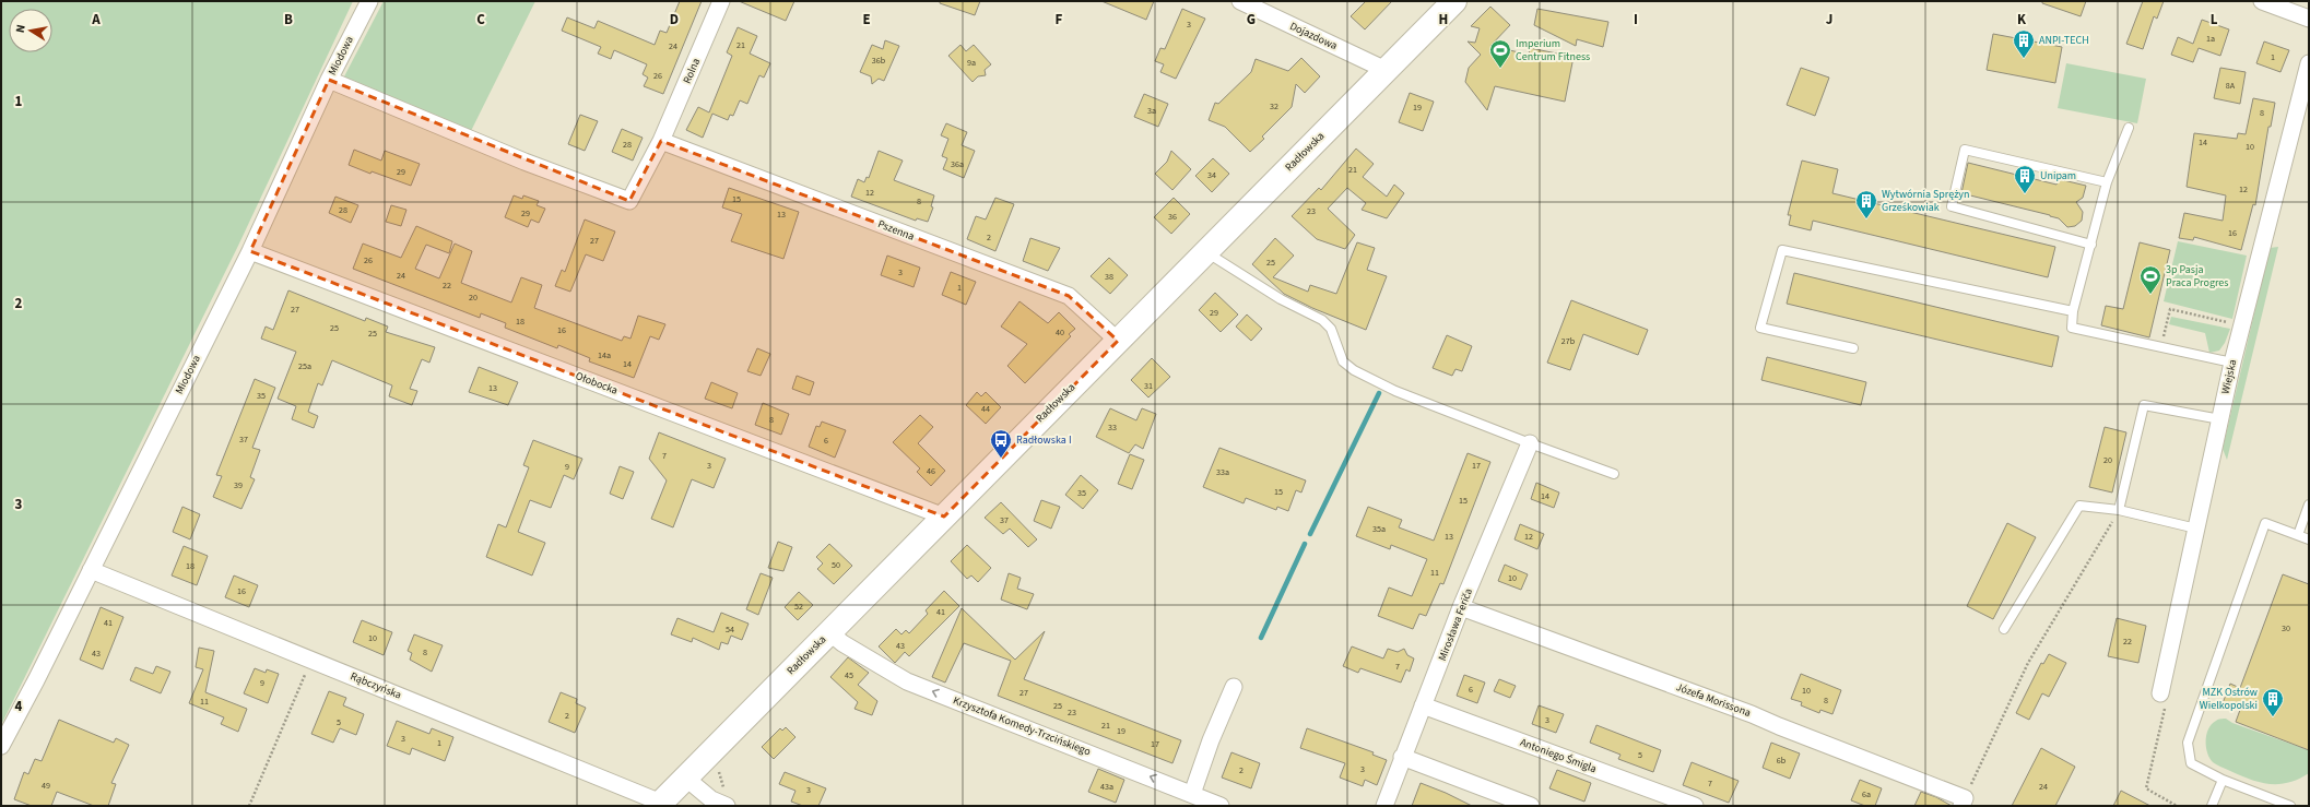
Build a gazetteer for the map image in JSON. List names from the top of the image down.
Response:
{
  "streets": {
    "street": [
      "Dojazdowa",
      "Miodowa",
      "Rolna",
      "Radłowska",
      "Pszenna",
      "Wiejska",
      "Ołobocka",
      "Mirosława Feriča",
      "Rąbczyńska",
      "Józefa Morissona",
      "Krzysztofa Komedy-Trzcińskiego",
      "Antoniego Śmigla"
    ]
  },
  "crossings": [
    ["Dojazdowa", "Radłowska"],
    ["Miodowa", "Rolna"],
    ["Miodowa", "Ołobocka"],
    ["Miodowa", "Rąbczyńska"],
    ["Rolna", "Pszenna"],
    ["Radłowska", "Pszenna"],
    ["Radłowska", "Ołobocka"],
    ["Radłowska", "Rąbczyńska"],
    ["Radłowska", "Krzysztofa Komedy-Trzcińskiego"],
    ["Mirosława Feriča", "Józefa Morissona"],
    ["Mirosława Feriča", "Antoniego Śmigla"]
  ],
  "one_way": ["Krzysztofa Komedy-Trzcińskiego"],
  "places": {
    "building": [
      "ANPI-TECH",
      "Unipam",
      "Wytwórnia Sprężyn Grześkowiak",
      "MZK Ostrów Wielkopolski"
    ],
    "sports": ["Imperium Centrum Fitness", "3p Pasja Praca Progres"],
    "bus stop": ["Radłowska I"]
  },
  "house_numbers": [
    "3",
    "1a",
    "21",
    "24",
    "1",
    "36b",
    "9a",
    "26",
    "8A",
    "32",
    "19",
    "3a",
    "8",
    "14",
    "28",
    "10",
    "36a",
    "21",
    "29",
    "34",
    "12",
    "12",
    "15",
    "8",
    "28",
    "23",
    "29",
    "13",
    "36",
    "16",
    "2",
    "27",
    "26",
    "25",
    "3",
    "24",
    "38",
    "22",
    "1",
    "20",
    "27",
    "29",
    "18",
    "25",
    "16",
    "40",
    "25",
    "27b",
    "14a",
    "14",
    "25a",
    "31",
    "13",
    "35",
    "44",
    "8",
    "33",
    "37",
    "6",
    "7",
    "20",
    "3",
    "17",
    "9",
    "46",
    "33a",
    "39",
    "15",
    "35",
    "14",
    "15",
    "37",
    "35a",
    "13",
    "12",
    "50",
    "18",
    "11",
    "10",
    "16",
    "52",
    "41",
    "41",
    "30",
    "54",
    "10",
    "22",
    "43",
    "8",
    "43",
    "7",
    "45",
    "9",
    "6",
    "10",
    "27",
    "8",
    "11",
    "25",
    "23",
    "2",
    "3",
    "5",
    "21",
    "19",
    "3",
    "1",
    "17",
    "5",
    "6b",
    "3",
    "2",
    "7",
    "49",
    "43a",
    "24",
    "3",
    "6a"
  ],
  "north": "left",
  "grid": {
    "columns": [
      "A",
      "B",
      "C",
      "D",
      "E",
      "F",
      "G",
      "H",
      "I",
      "J",
      "K",
      "L"
    ],
    "rows": [
      "1",
      "2",
      "3",
      "4"
    ]
  }
}
